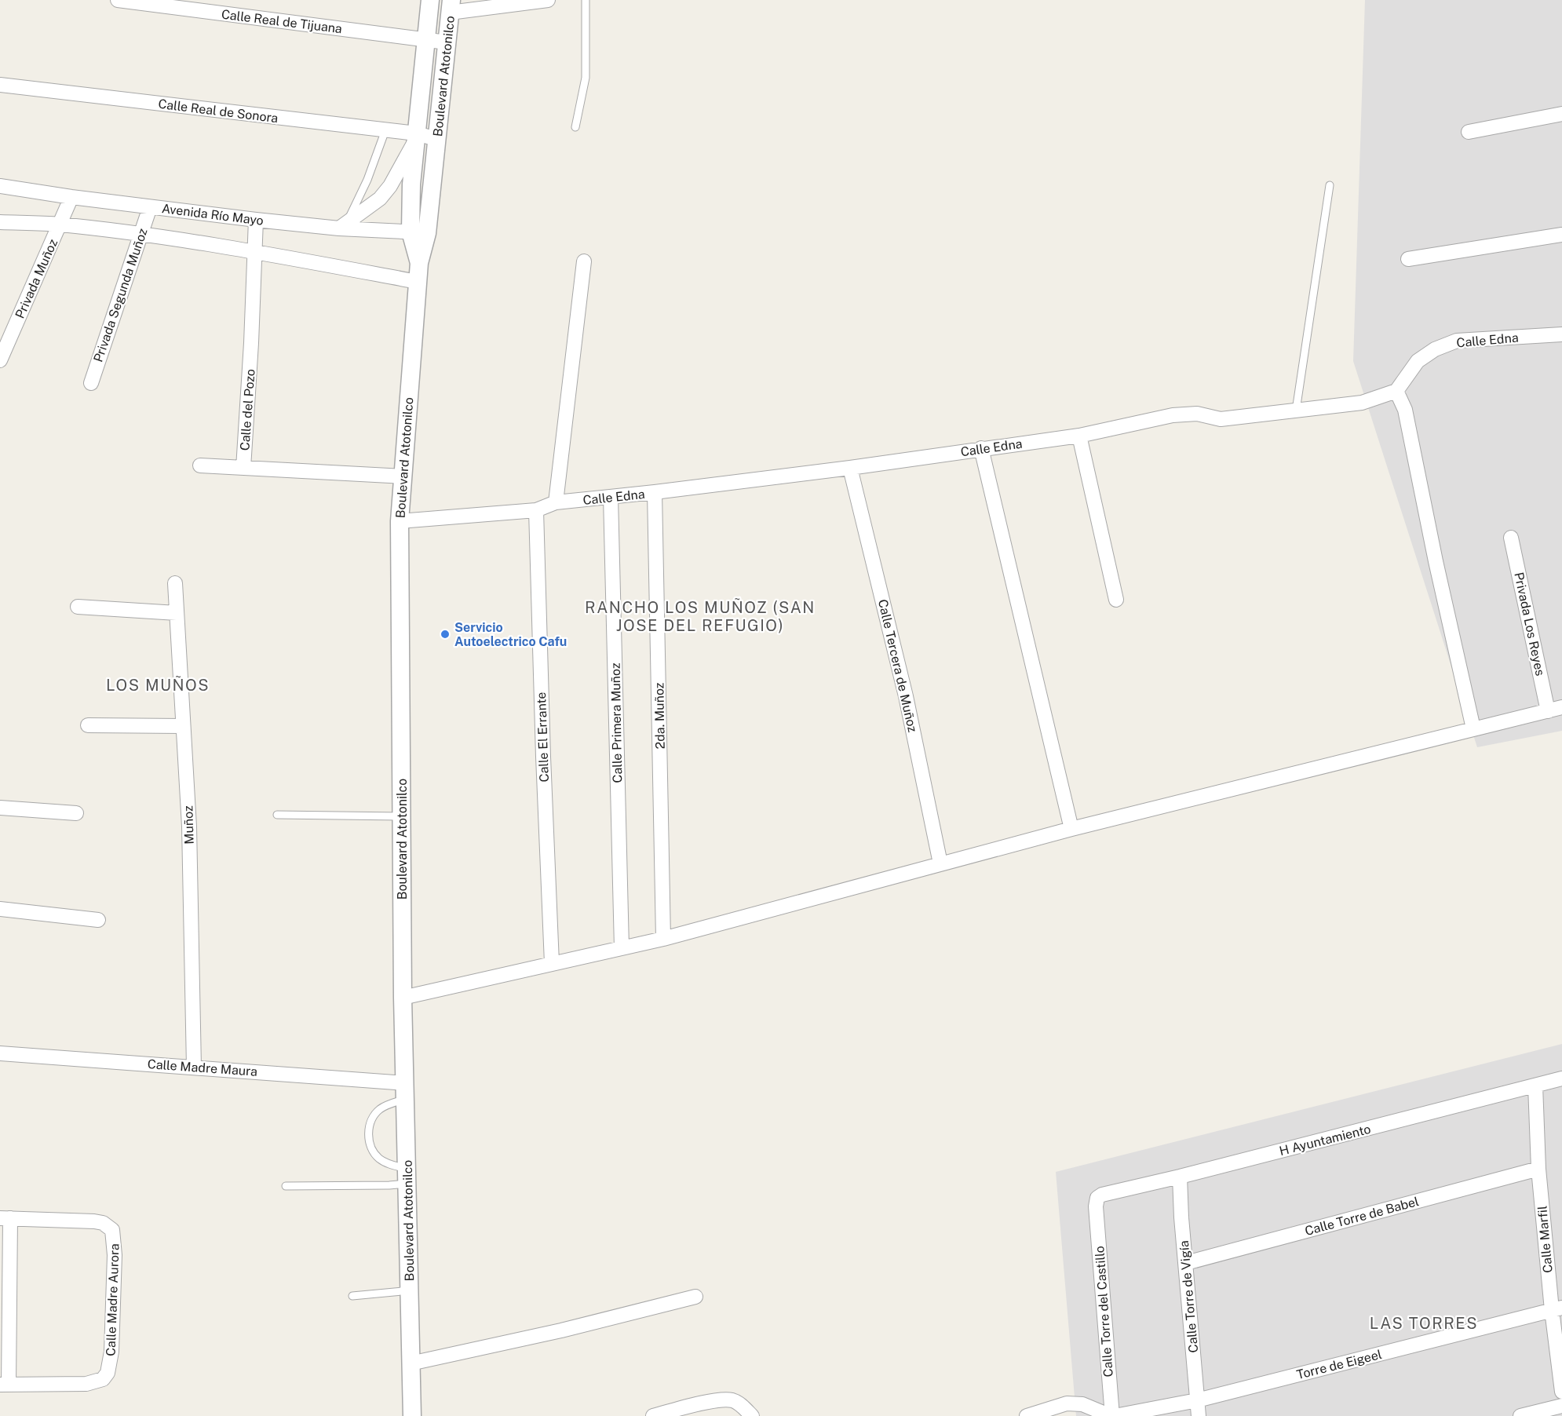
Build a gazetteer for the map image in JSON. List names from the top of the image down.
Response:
{
  "streets": {
    "street": [
      "Calle Real de Tijuana",
      "Boulevard Atotonilco",
      "Calle Real de Sonora",
      "Avenida Río Mayo",
      "Privada Muñoz",
      "Privada Segunda Muñoz",
      "Calle Edna",
      "Calle del Pozo",
      "Privada Los Reyes",
      "Calle Tercera de Muñoz",
      "2da. Muñoz",
      "Calle Primera Muñoz",
      "Calle El Errante",
      "Muñoz",
      "Calle Madre Maura",
      "H Ayuntamiento",
      "Calle Torre de Babel",
      "Calle Marfil",
      "Calle Torre de Vigía",
      "Calle Madre Aurora",
      "Calle Torre del Castillo",
      "Torre de Eigeel"
    ]
  },
  "crossings": [
    ["Calle Real de Tijuana", "Boulevard Atotonilco"],
    ["Boulevard Atotonilco", "Calle Real de Sonora"],
    ["Boulevard Atotonilco", "Avenida Río Mayo"],
    ["Boulevard Atotonilco", "Calle Edna"],
    ["Boulevard Atotonilco", "Calle del Pozo"],
    ["Boulevard Atotonilco", "Calle Madre Maura"],
    ["Avenida Río Mayo", "Privada Muñoz"],
    ["Avenida Río Mayo", "Privada Segunda Muñoz"],
    ["Avenida Río Mayo", "Calle del Pozo"],
    ["Calle Edna", "Calle Tercera de Muñoz"],
    ["Calle Edna", "2da. Muñoz"],
    ["Calle Edna", "Calle Primera Muñoz"],
    ["Calle Edna", "Calle El Errante"],
    ["Muñoz", "Calle Madre Maura"],
    ["H Ayuntamiento", "Calle Marfil"],
    ["H Ayuntamiento", "Calle Torre de Vigía"],
    ["H Ayuntamiento", "Calle Torre del Castillo"],
    ["Calle Torre de Babel", "Calle Marfil"],
    ["Calle Torre de Babel", "Calle Torre de Vigía"],
    ["Calle Marfil", "Torre de Eigeel"],
    ["Calle Torre de Vigía", "Torre de Eigeel"],
    ["Calle Torre del Castillo", "Torre de Eigeel"]
  ],
  "districts": ["RANCHO LOS MUÑOZ (SAN JOSE DEL REFUGIO)", "LOS MUÑOS", "LAS TORRES"],
  "places": ["Servicio Autoelectrico Cafu"]
}
